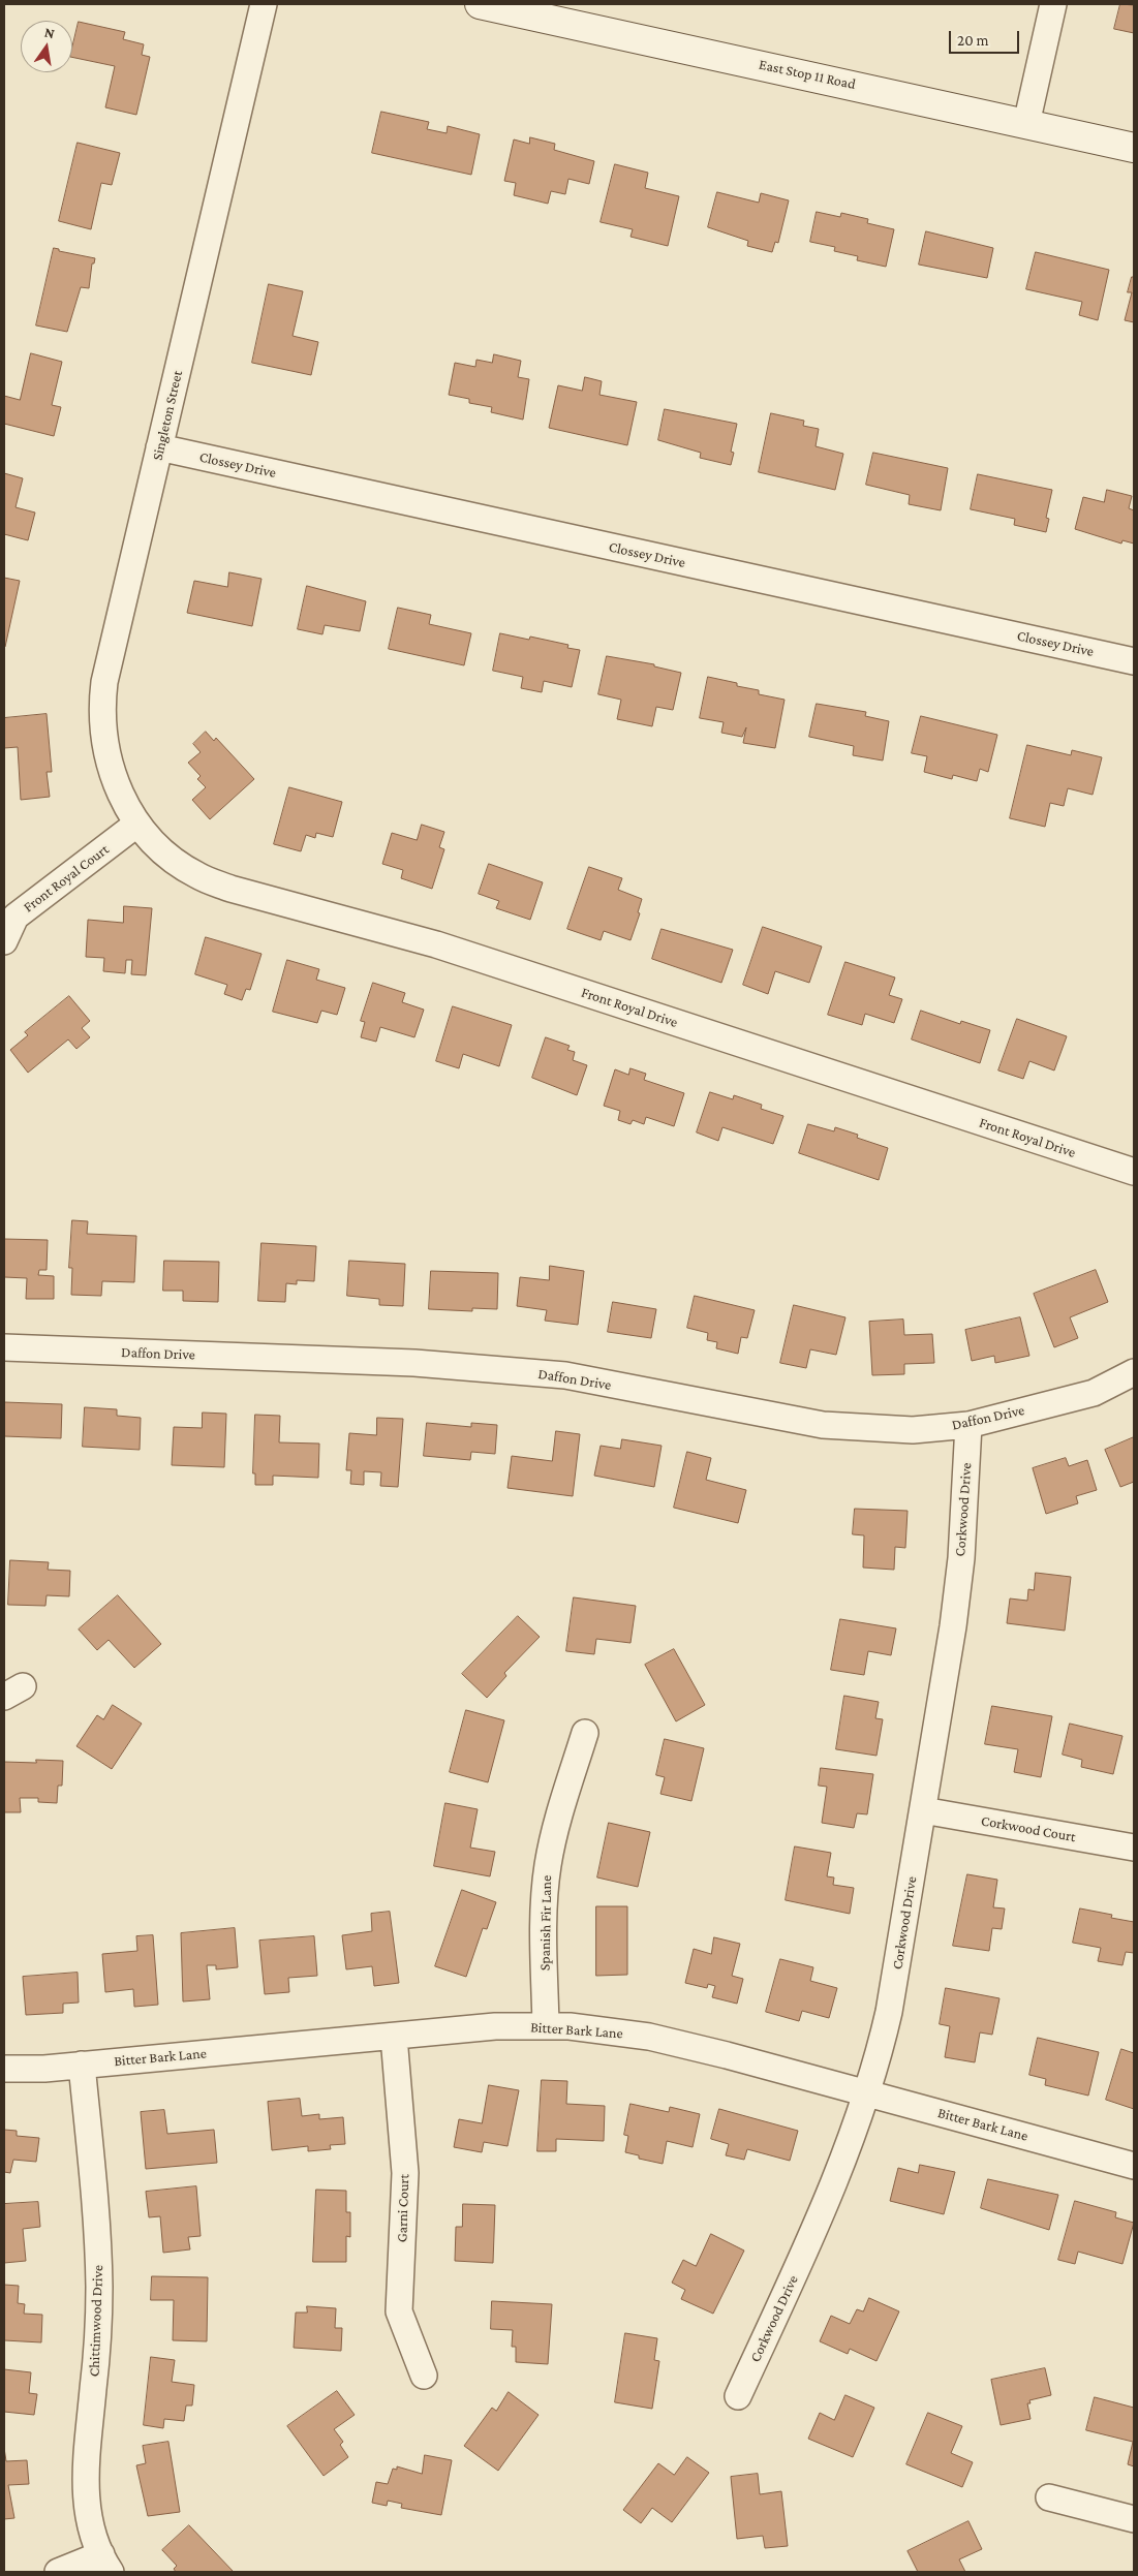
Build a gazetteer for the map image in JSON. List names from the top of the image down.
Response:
{
  "streets": {
    "main road": ["East Stop 11 Road"],
    "street": [
      "Singleton Street",
      "Clossey Drive",
      "Front Royal Court",
      "Front Royal Drive",
      "Daffon Drive",
      "Corkwood Drive",
      "Corkwood Court",
      "Spanish Fir Lane",
      "Bitter Bark Lane",
      "Garni Court",
      "Chittimwood Drive"
    ]
  },
  "crossings": [
    ["Singleton Street", "Clossey Drive"],
    ["Singleton Street", "Front Royal Court"],
    ["Singleton Street", "Front Royal Drive"],
    ["Front Royal Court", "Front Royal Drive"],
    ["Daffon Drive", "Corkwood Drive"],
    ["Corkwood Drive", "Corkwood Court"],
    ["Corkwood Drive", "Bitter Bark Lane"],
    ["Spanish Fir Lane", "Bitter Bark Lane"],
    ["Bitter Bark Lane", "Garni Court"],
    ["Bitter Bark Lane", "Chittimwood Drive"]
  ],
  "scale_bar": "20 m",
  "north": "top"
}
